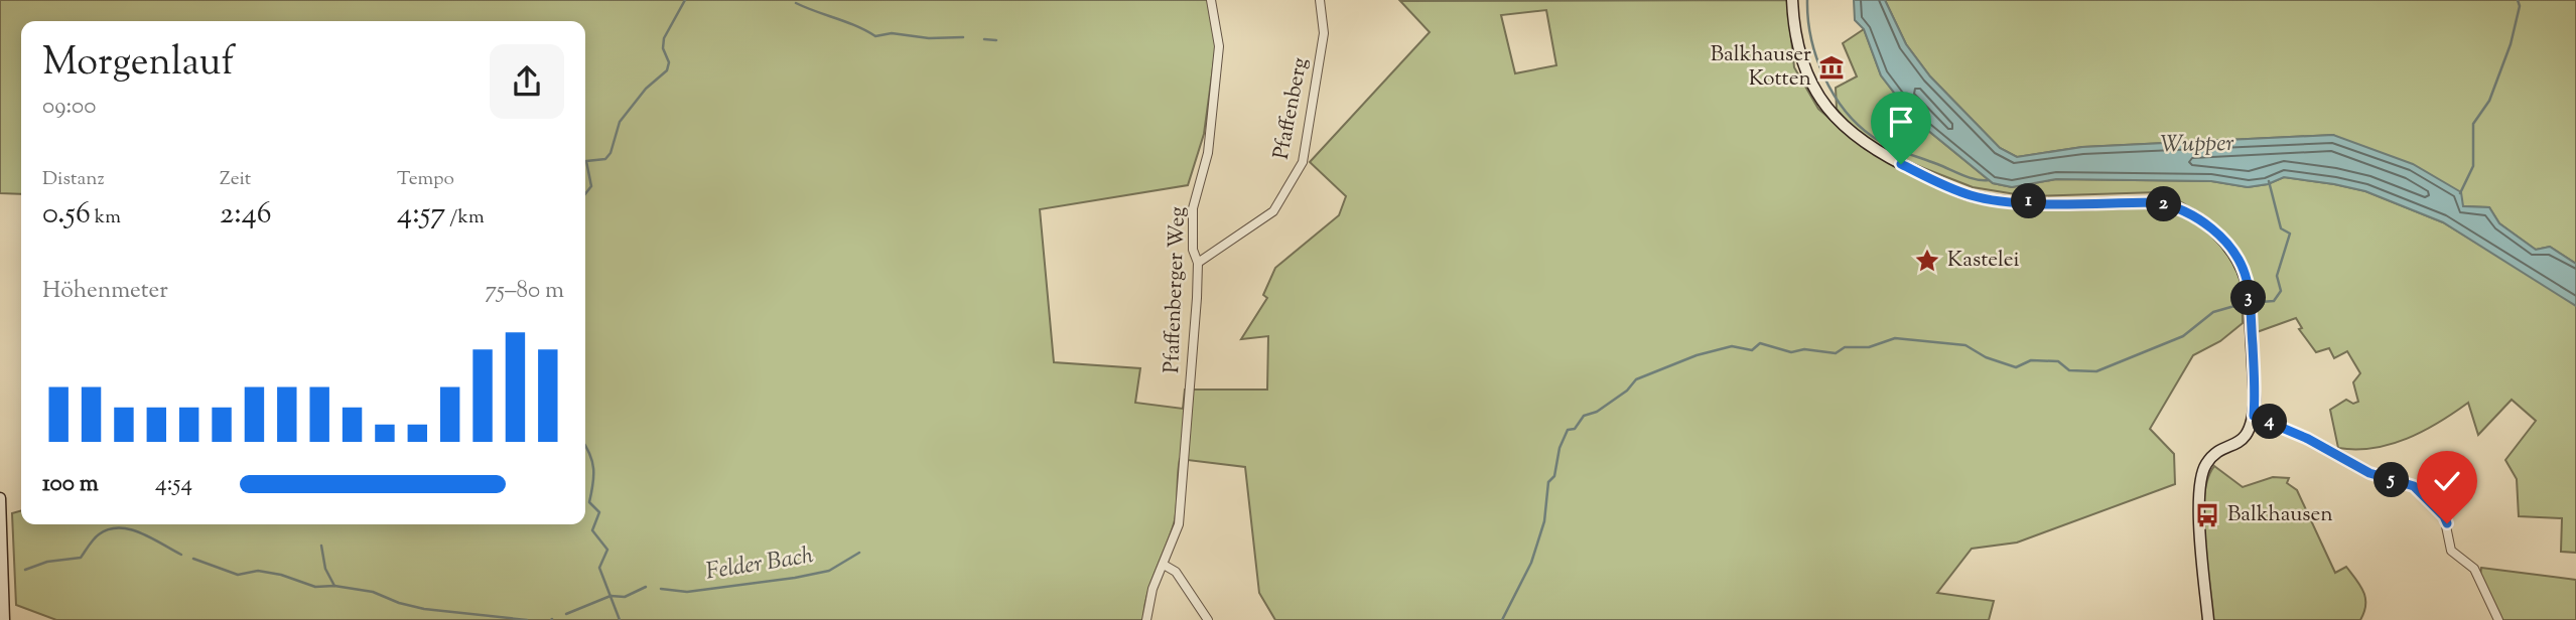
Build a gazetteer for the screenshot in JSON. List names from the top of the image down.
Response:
{
  "streets": {
    "street": ["Pfaffenberg", "Pfaffenberger Weg"]
  },
  "crossings": [
    ["Pfaffenberg", "Pfaffenberger Weg"]
  ],
  "water": ["Wupper", "Felder Bach"],
  "places": {
    "museum": ["Balkhauser Kotten"],
    "place": ["Kastelei"],
    "bus stop": ["Balkhausen"]
  },
  "page": {
    "heading": ["Morgenlauf", "09:00"],
    "stats": [
      ["Distanz", "0.56 km"],
      ["Zeit", "2:46"],
      ["Tempo", "4:57 /km"]
    ],
    "pins": [
      "1",
      "2",
      "3",
      "4",
      "5"
    ],
    "chart": ["Höhenmeter", "75–80 m"],
    "list": [
      {
        "name": "100 m",
        "note": "4:54"
      }
    ]
  }
}
